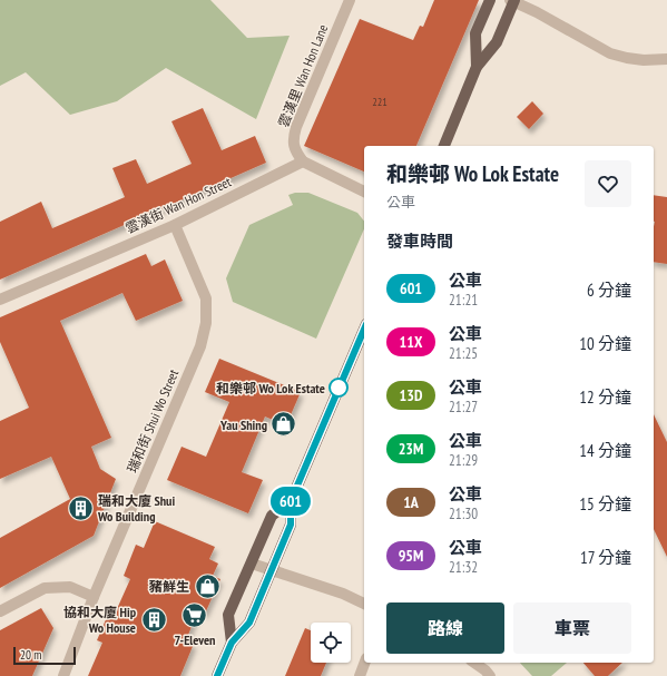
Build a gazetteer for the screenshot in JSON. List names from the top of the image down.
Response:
{
  "streets": {
    "street": ["雲漢里 Wan Hon Lane", "雲漢街 Wan Hon Street", "瑞和街 Shui Wo Street"]
  },
  "crossings": [
    ["雲漢里 Wan Hon Lane", "雲漢街 Wan Hon Street"],
    ["雲漢街 Wan Hon Street", "瑞和街 Shui Wo Street"]
  ],
  "places": {
    "other": ["和樂邨 Wo Lok Estate"],
    "shop": ["Yau Shing", "豬鮮生"],
    "building": ["瑞和大廈 Shui Wo Building", "協和大廈 Hip Wo House"],
    "supermarket": ["7-Eleven"]
  },
  "lines": ["bus line 601"],
  "house_numbers": ["221"],
  "scale_bar": "20 m",
  "page": {
    "on_map": "601",
    "heading": [
      ["和樂邨 Wo Lok Estate", "公車"],
      "發車時間"
    ],
    "list": [
      {
        "mark": "601",
        "name": "公車",
        "note": "21:21",
        "value": "6 分鐘"
      },
      {
        "mark": "11X",
        "name": "公車",
        "note": "21:25",
        "value": "10 分鐘"
      },
      {
        "mark": "13D",
        "name": "公車",
        "note": "21:27",
        "value": "12 分鐘"
      },
      {
        "mark": "23M",
        "name": "公車",
        "note": "21:29",
        "value": "14 分鐘"
      },
      {
        "mark": "1A",
        "name": "公車",
        "note": "21:30",
        "value": "15 分鐘"
      },
      {
        "mark": "95M",
        "name": "公車",
        "note": "21:32",
        "value": "17 分鐘"
      }
    ],
    "buttons": ["路線", "車票"],
    "scale": "20 m"
  }
}
